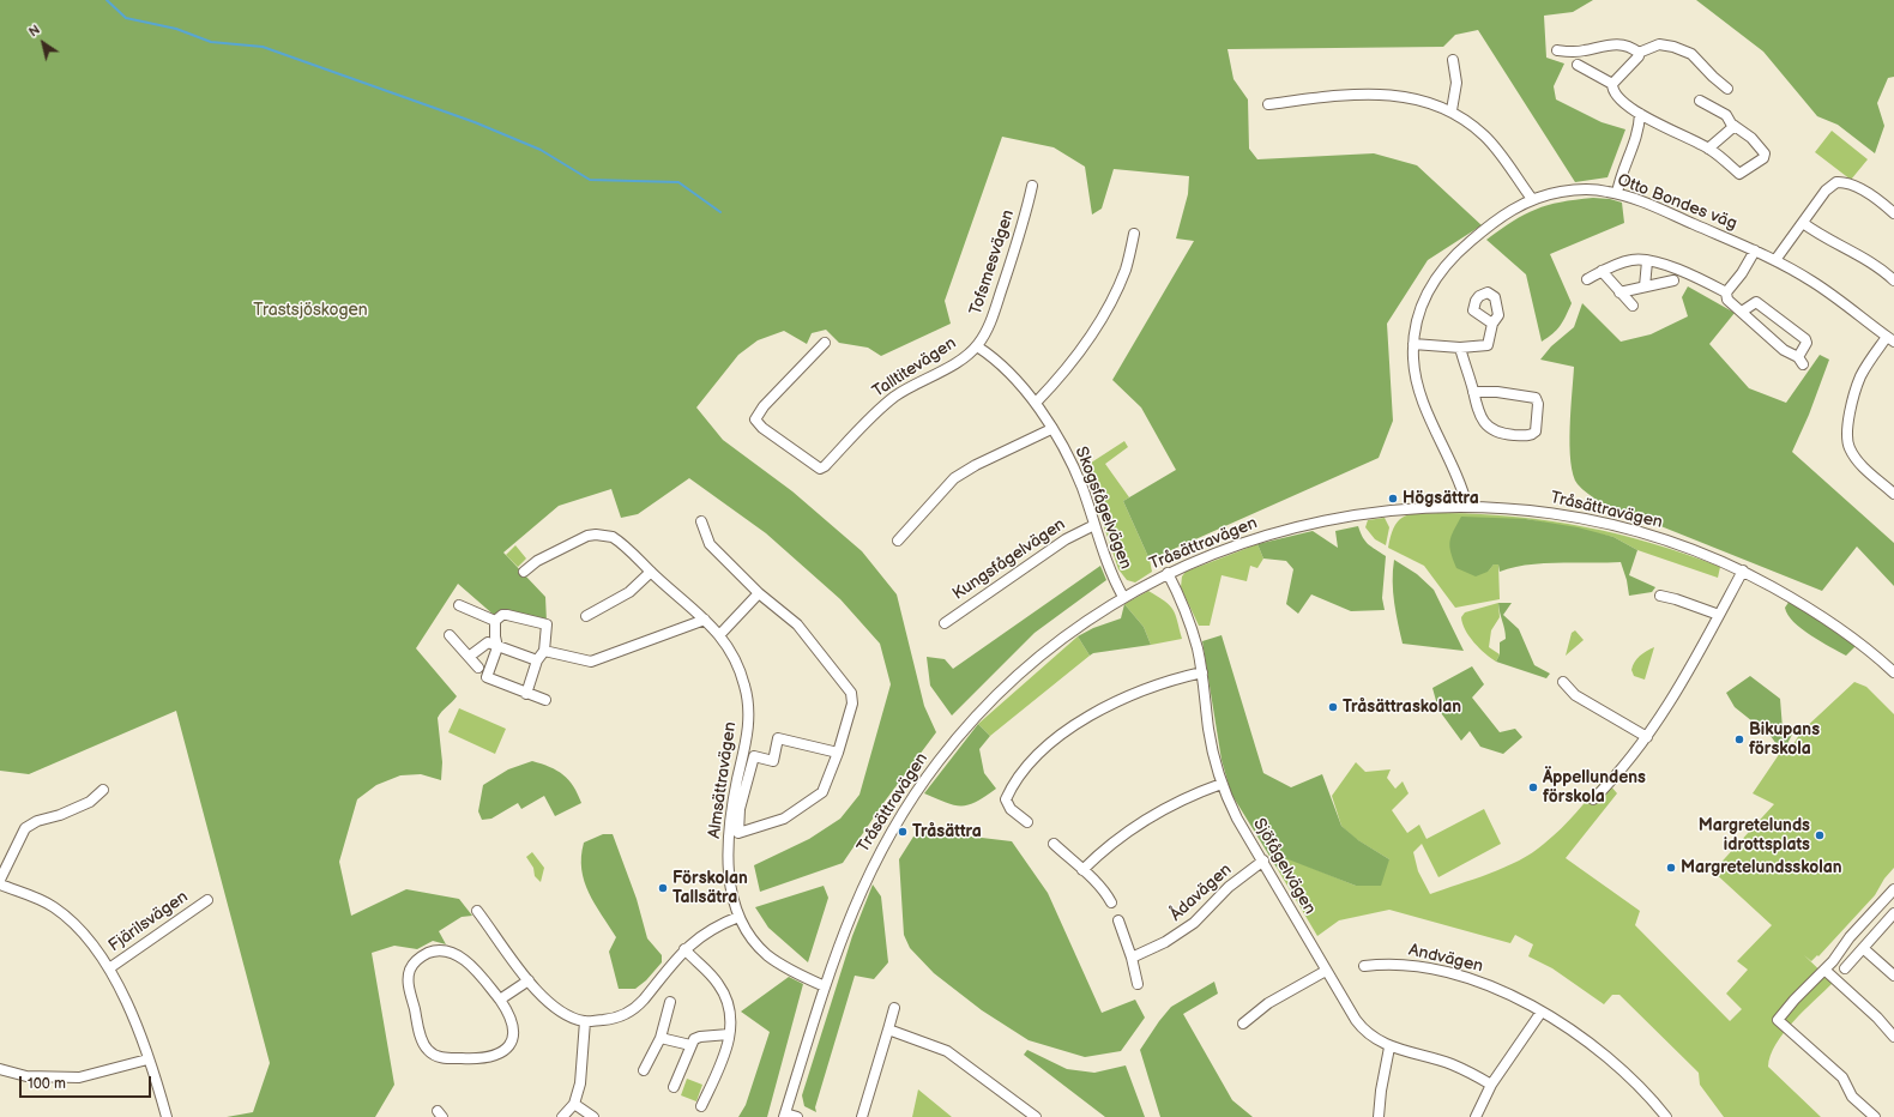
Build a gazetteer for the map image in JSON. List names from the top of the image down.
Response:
{
  "streets": {
    "street": [
      "Otto Bondes väg",
      "Tofsmesvägen",
      "Talltitevägen",
      "Skogsfågelvägen",
      "Tråsättravägen",
      "Kungsfågelvägen",
      "Almsättravägen",
      "Sjöfågelvägen",
      "Ådavägen",
      "Fjärilsvägen",
      "Andvägen"
    ]
  },
  "crossings": [
    ["Otto Bondes väg", "Tråsättravägen"],
    ["Tofsmesvägen", "Talltitevägen"],
    ["Tofsmesvägen", "Skogsfågelvägen"],
    ["Talltitevägen", "Skogsfågelvägen"],
    ["Skogsfågelvägen", "Tråsättravägen"],
    ["Skogsfågelvägen", "Kungsfågelvägen"],
    ["Tråsättravägen", "Almsättravägen"],
    ["Tråsättravägen", "Sjöfågelvägen"],
    ["Sjöfågelvägen", "Ådavägen"]
  ],
  "parks": ["Trastsjöskogen"],
  "places": [
    "Högsättra",
    "Tråsättraskolan",
    "Bikupans förskola",
    "Äppellundens förskola",
    "Tråsättra",
    "Margretelunds idrottsplats",
    "Margretelundsskolan",
    "Förskolan Tallsätra"
  ],
  "scale_bar": "100 m",
  "north": "top left"
}
